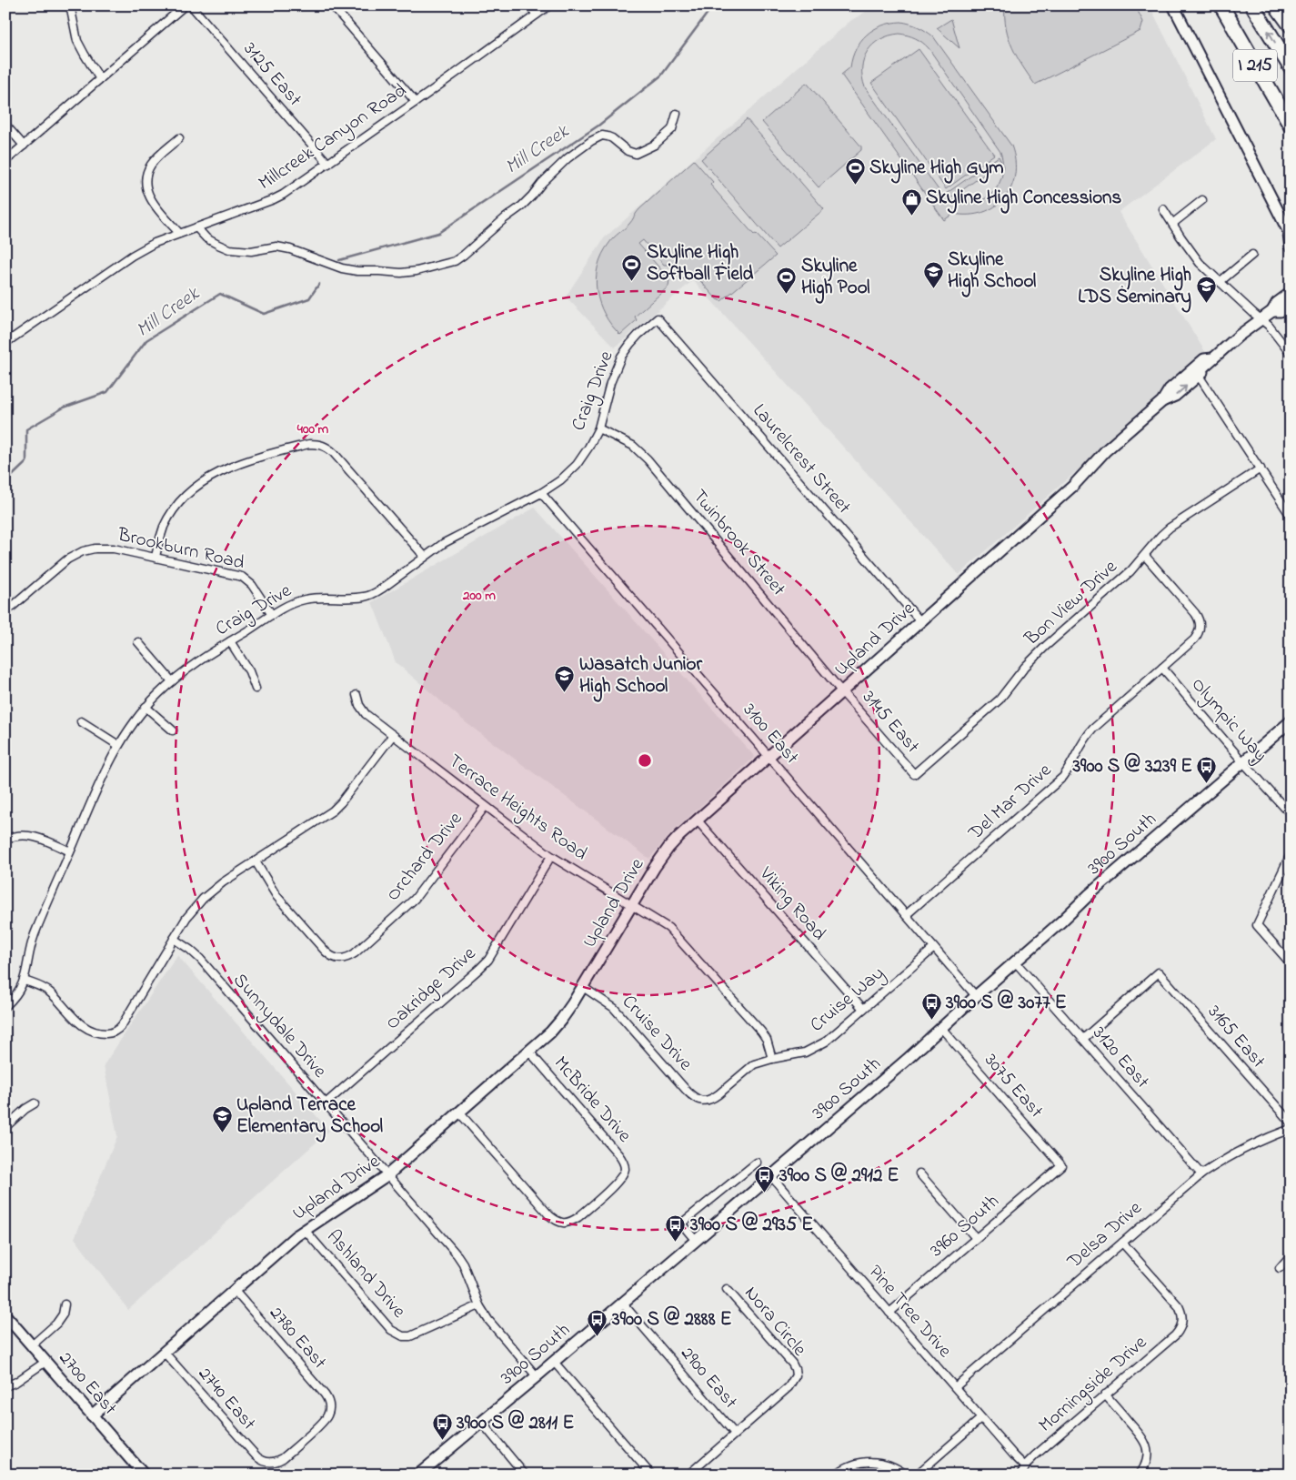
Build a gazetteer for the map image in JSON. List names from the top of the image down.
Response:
{
  "streets": {
    "highway": ["I 215"],
    "street": [
      "3125 East",
      "Millcreek Canyon Road",
      "Craig Drive",
      "Laurelcrest Street",
      "Twinbrook Street",
      "Brookburn Road",
      "Bon View Drive",
      "Upland Drive",
      "Olympic Way",
      "3145 East",
      "3100 East",
      "Del Mar Drive",
      "Terrace Heights Road",
      "3900 South",
      "Orchard Drive",
      "Viking Road",
      "Oakridge Drive",
      "Cruise Way",
      "Sunnydale Drive",
      "Cruise Drive",
      "3165 East",
      "3120 East",
      "3075 East",
      "McBride Drive",
      "3960 South",
      "Delsa Drive",
      "Ashland Drive",
      "Pine Tree Drive",
      "Nora Circle",
      "2780 East",
      "2900 East",
      "2700 East",
      "Morningside Drive",
      "2740 East"
    ]
  },
  "crossings": [
    ["3125 East", "Millcreek Canyon Road"],
    ["Craig Drive", "Laurelcrest Street"],
    ["Craig Drive", "Twinbrook Street"],
    ["Craig Drive", "Brookburn Road"],
    ["Craig Drive", "3100 East"],
    ["Laurelcrest Street", "Upland Drive"],
    ["Twinbrook Street", "Upland Drive"],
    ["Twinbrook Street", "3145 East"],
    ["Bon View Drive", "3145 East"],
    ["Bon View Drive", "Del Mar Drive"],
    ["Upland Drive", "3145 East"],
    ["Upland Drive", "3100 East"],
    ["Upland Drive", "Terrace Heights Road"],
    ["Upland Drive", "Viking Road"],
    ["Upland Drive", "Sunnydale Drive"],
    ["Upland Drive", "Cruise Drive"],
    ["Upland Drive", "McBride Drive"],
    ["Upland Drive", "Ashland Drive"],
    ["Upland Drive", "2780 East"],
    ["Upland Drive", "2700 East"],
    ["Upland Drive", "2740 East"],
    ["Olympic Way", "Del Mar Drive"],
    ["Olympic Way", "3900 South"],
    ["3100 East", "Del Mar Drive"],
    ["3100 East", "3900 South"],
    ["3100 East", "Cruise Way"],
    ["Terrace Heights Road", "Orchard Drive"],
    ["Terrace Heights Road", "Oakridge Drive"],
    ["Terrace Heights Road", "Cruise Way"],
    ["3900 South", "Sunnydale Drive"],
    ["3900 South", "3120 East"],
    ["3900 South", "3075 East"],
    ["3900 South", "Pine Tree Drive"],
    ["3900 South", "2900 East"],
    ["Viking Road", "Cruise Way"],
    ["Oakridge Drive", "Sunnydale Drive"],
    ["Cruise Way", "Cruise Drive"],
    ["Sunnydale Drive", "Ashland Drive"],
    ["3165 East", "3120 East"],
    ["3120 East", "Delsa Drive"],
    ["3075 East", "3960 South"],
    ["3960 South", "Pine Tree Drive"],
    ["Delsa Drive", "Pine Tree Drive"],
    ["Delsa Drive", "Morningside Drive"],
    ["Pine Tree Drive", "Morningside Drive"],
    ["Nora Circle", "2900 East"],
    ["2780 East", "2740 East"]
  ],
  "water": ["Mill Creek"],
  "places": {
    "sports": ["Skyline High Gym", "Skyline High Softball Field", "Skyline High Pool"],
    "shop": ["Skyline High Concessions"],
    "school or university": [
      "Skyline High School",
      "Skyline High LDS Seminary",
      "Wasatch Junior High School",
      "Upland Terrace Elementary School"
    ],
    "bus stop": [
      "3900 S @ 3239 E",
      "3900 S @ 3077 E",
      "3900 S @ 2912 E",
      "3900 S @ 2935 E",
      "3900 S @ 2888 E",
      "3900 S @ 2811 E"
    ]
  },
  "rings": ["400 m", "200 m"]
}
